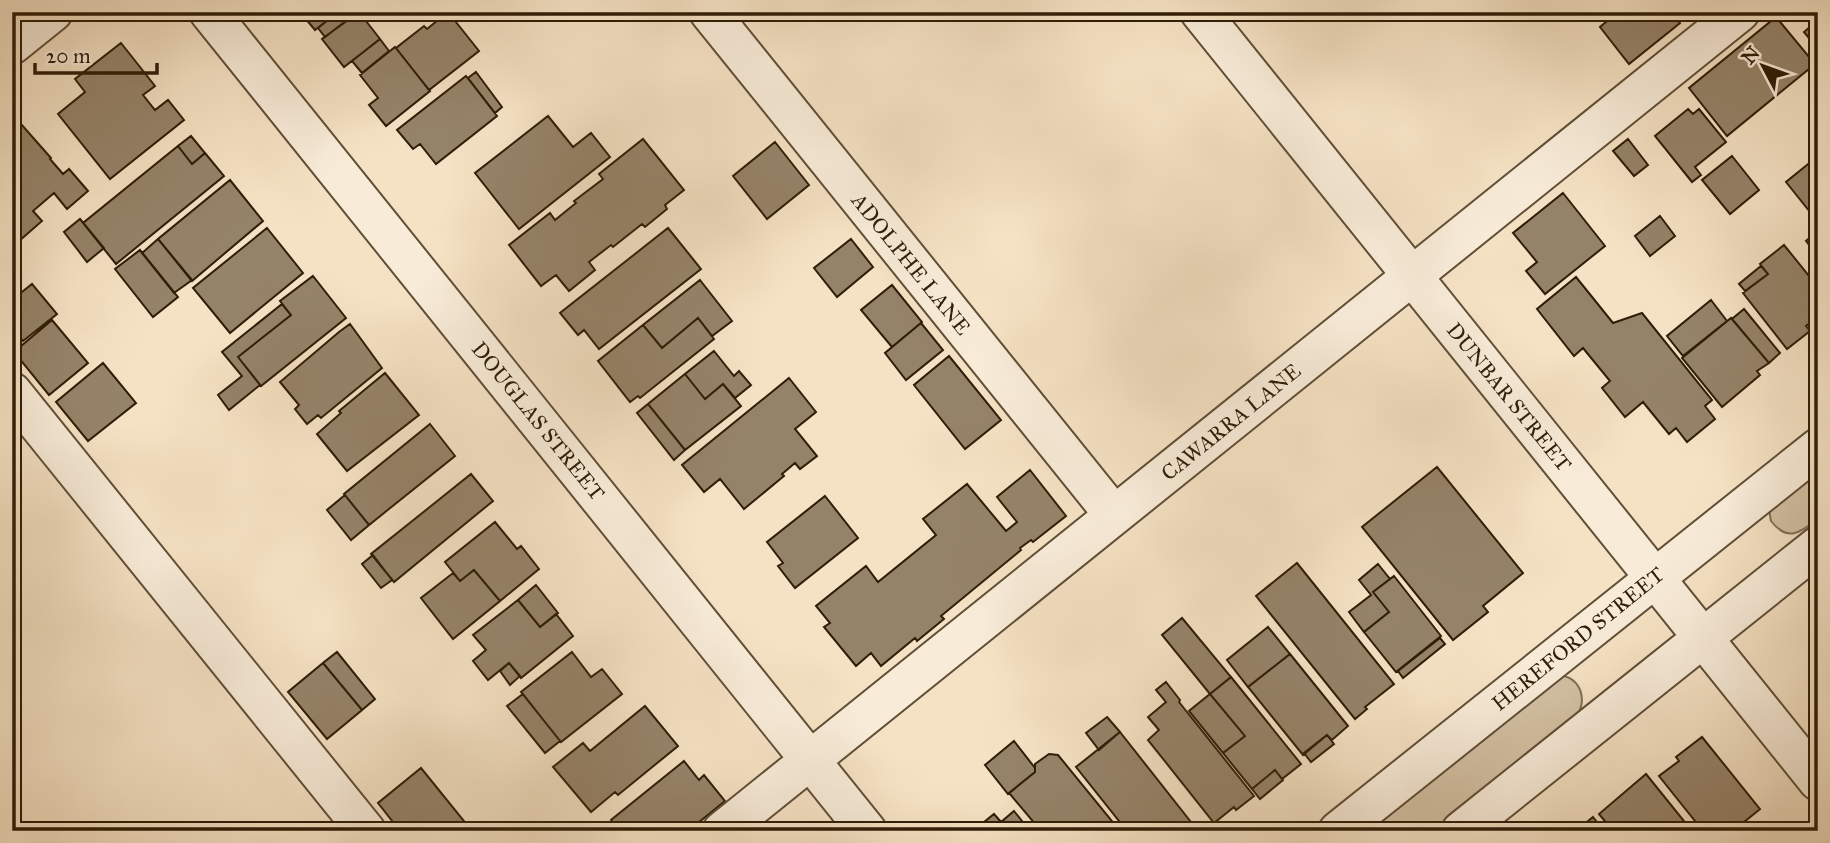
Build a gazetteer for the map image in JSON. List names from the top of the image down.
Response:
{
  "streets": {
    "street": [
      "ADOLPHE LANE",
      "DUNBAR STREET",
      "DOUGLAS STREET",
      "CAWARRA LANE",
      "HEREFORD STREET"
    ]
  },
  "crossings": [
    ["ADOLPHE LANE", "CAWARRA LANE"],
    ["DUNBAR STREET", "CAWARRA LANE"],
    ["DUNBAR STREET", "HEREFORD STREET"],
    ["DOUGLAS STREET", "CAWARRA LANE"]
  ],
  "scale_bar": "20 m",
  "north": "top left"
}
